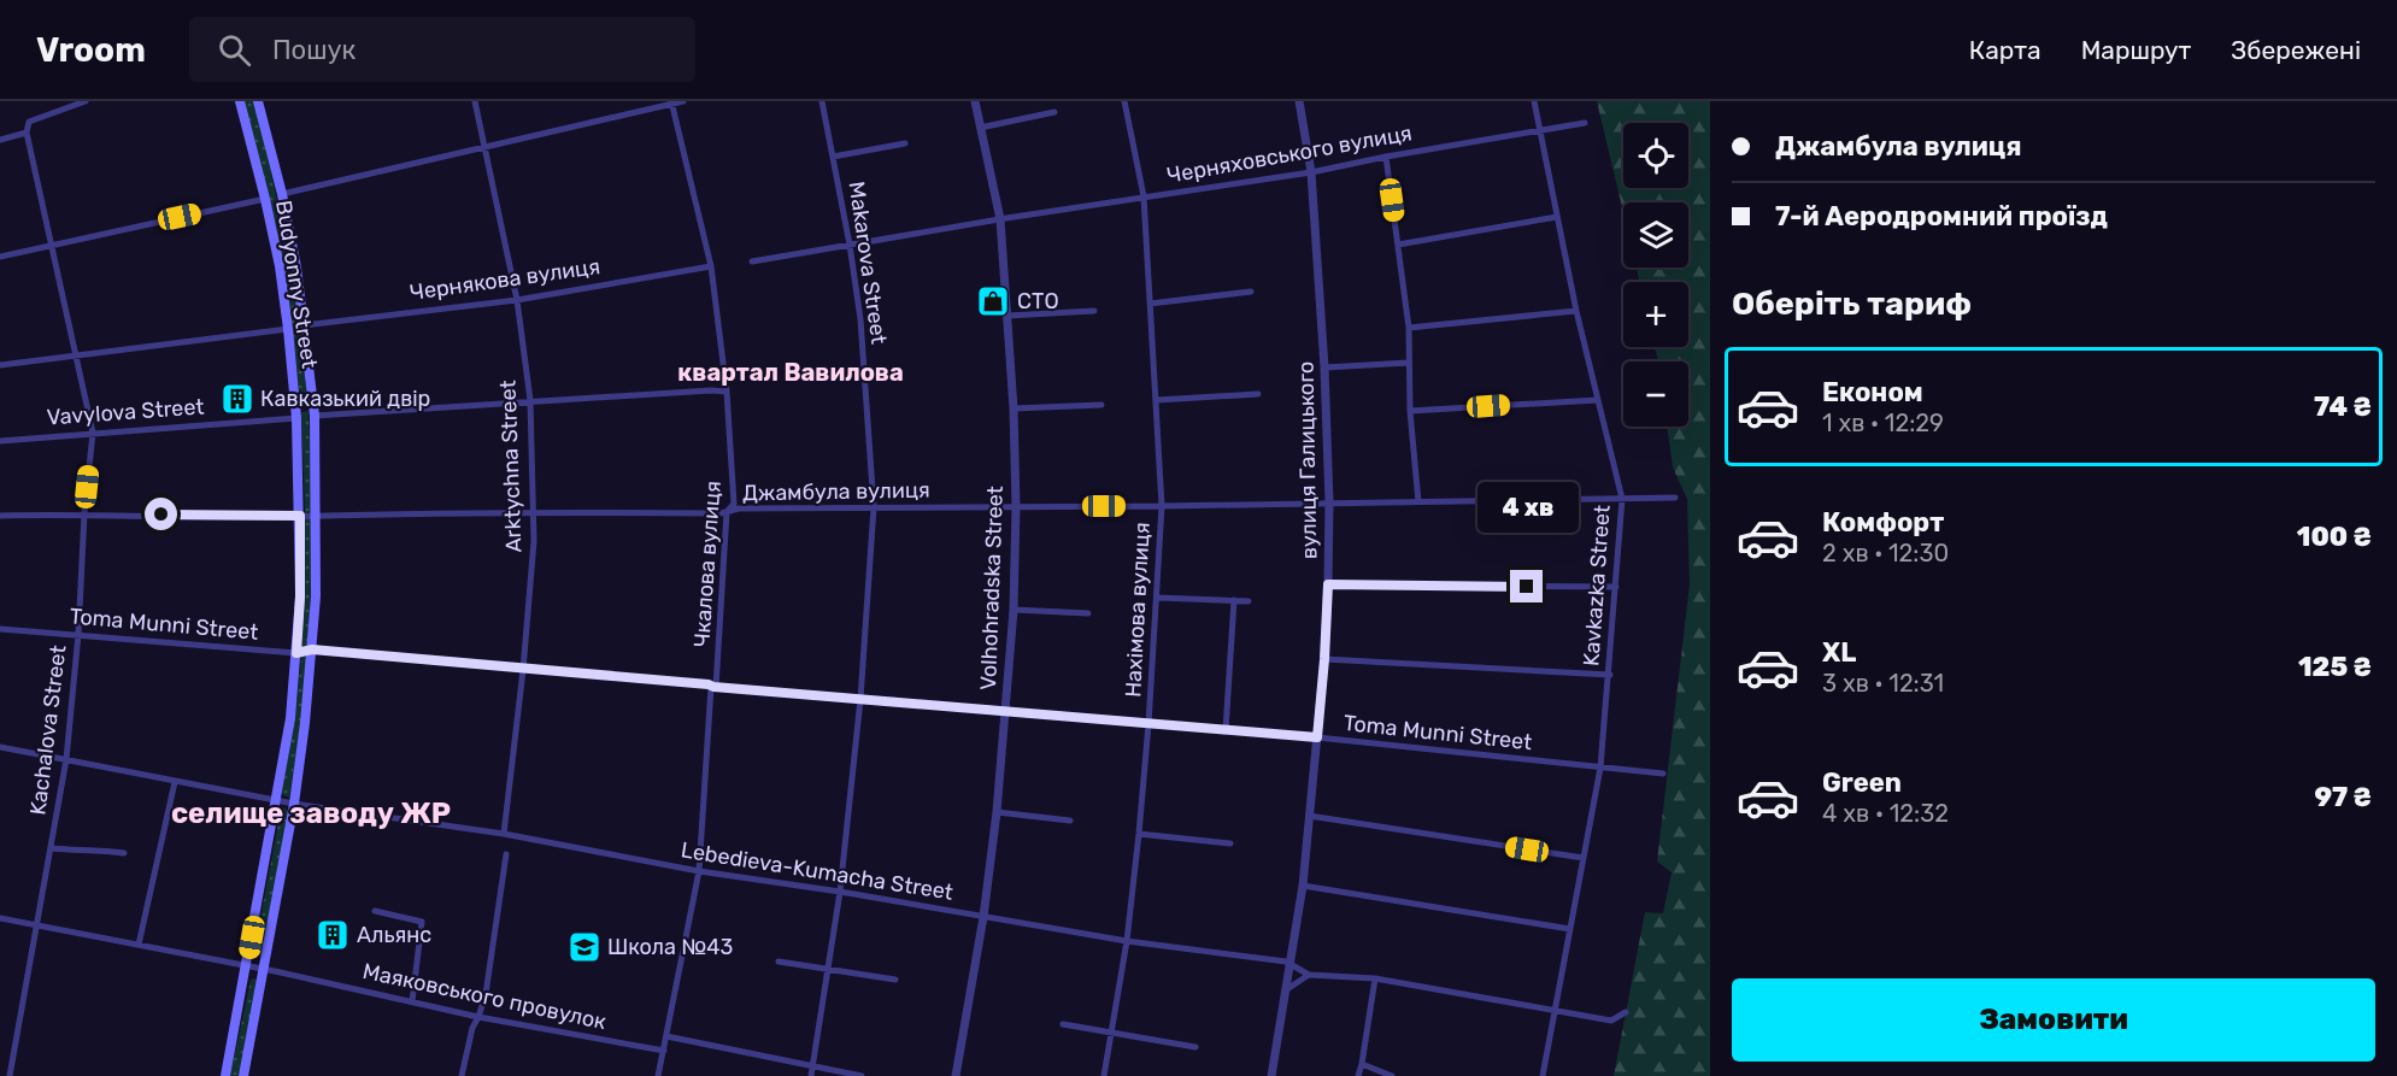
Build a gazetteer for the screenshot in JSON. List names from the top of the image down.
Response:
{
  "streets": {
    "main road": ["Budyonny Street"],
    "street": [
      "Черняховського вулиця",
      "Makarova Street",
      "Чернякова вулиця",
      "Vavylova Street",
      "вулиця Галицького",
      "Arktychna Street",
      "Джамбула вулиця",
      "Чкалова вулиця",
      "Kavkazka Street",
      "Volhohradska Street",
      "Нахімова вулиця",
      "Toma Munni Street",
      "Kachalova Street",
      "Lebedieva-Kumacha Street",
      "Маяковського провулок"
    ]
  },
  "crossings": [
    ["Черняховського вулиця", "вулиця Галицького"],
    ["Черняховського вулиця", "Kavkazka Street"],
    ["Черняховського вулиця", "Volhohradska Street"],
    ["Черняховського вулиця", "Нахімова вулиця"],
    ["Makarova Street", "Джамбула вулиця"],
    ["Makarova Street", "Toma Munni Street"],
    ["Makarova Street", "Lebedieva-Kumacha Street"],
    ["Чернякова вулиця", "Budyonny Street"],
    ["Чернякова вулиця", "Arktychna Street"],
    ["Чернякова вулиця", "Чкалова вулиця"],
    ["Budyonny Street", "Vavylova Street"],
    ["Budyonny Street", "Джамбула вулиця"],
    ["Budyonny Street", "Toma Munni Street"],
    ["Budyonny Street", "Lebedieva-Kumacha Street"],
    ["Budyonny Street", "Маяковського провулок"],
    ["Vavylova Street", "Kachalova Street"],
    ["вулиця Галицького", "Джамбула вулиця"],
    ["вулиця Галицького", "Toma Munni Street"],
    ["вулиця Галицького", "Lebedieva-Kumacha Street"],
    ["Arktychna Street", "Джамбула вулиця"],
    ["Arktychna Street", "Toma Munni Street"],
    ["Arktychna Street", "Lebedieva-Kumacha Street"],
    ["Джамбула вулиця", "Чкалова вулиця"],
    ["Джамбула вулиця", "Kavkazka Street"],
    ["Джамбула вулиця", "Volhohradska Street"],
    ["Джамбула вулиця", "Нахімова вулиця"],
    ["Джамбула вулиця", "Kachalova Street"],
    ["Чкалова вулиця", "Toma Munni Street"],
    ["Чкалова вулиця", "Lebedieva-Kumacha Street"],
    ["Чкалова вулиця", "Маяковського провулок"],
    ["Kavkazka Street", "Toma Munni Street"],
    ["Kavkazka Street", "Lebedieva-Kumacha Street"],
    ["Volhohradska Street", "Toma Munni Street"],
    ["Volhohradska Street", "Lebedieva-Kumacha Street"],
    ["Нахімова вулиця", "Toma Munni Street"],
    ["Нахімова вулиця", "Lebedieva-Kumacha Street"],
    ["Toma Munni Street", "Kachalova Street"],
    ["Kachalova Street", "Lebedieva-Kumacha Street"],
    ["Kachalova Street", "Маяковського провулок"]
  ],
  "districts": ["квартал Вавилова", "селище заводу ЖР"],
  "places": {
    "shop": ["СТО"],
    "building": ["Кавказький двір", "Альянс"],
    "school or university": ["Школа №43"]
  },
  "page": {
    "header": "Vroom",
    "search": "Пошук",
    "nav": ["Карта", "Маршрут", "Збережені"],
    "banner": ["Джамбула вулиця", "7-й Аеродромний проїзд"],
    "map_buttons": ["+", "−"],
    "heading": "Оберіть тариф",
    "list": [
      {
        "name": "Економ",
        "note": "1 хв · 12:29",
        "value": "74 ₴"
      },
      {
        "name": "Комфорт",
        "note": "2 хв · 12:30",
        "value": "100 ₴"
      },
      {
        "name": "XL",
        "note": "3 хв · 12:31",
        "value": "125 ₴"
      },
      {
        "name": "Green",
        "note": "4 хв · 12:32",
        "value": "97 ₴"
      }
    ],
    "bubble": "4 хв",
    "buttons": "Замовити"
  }
}
